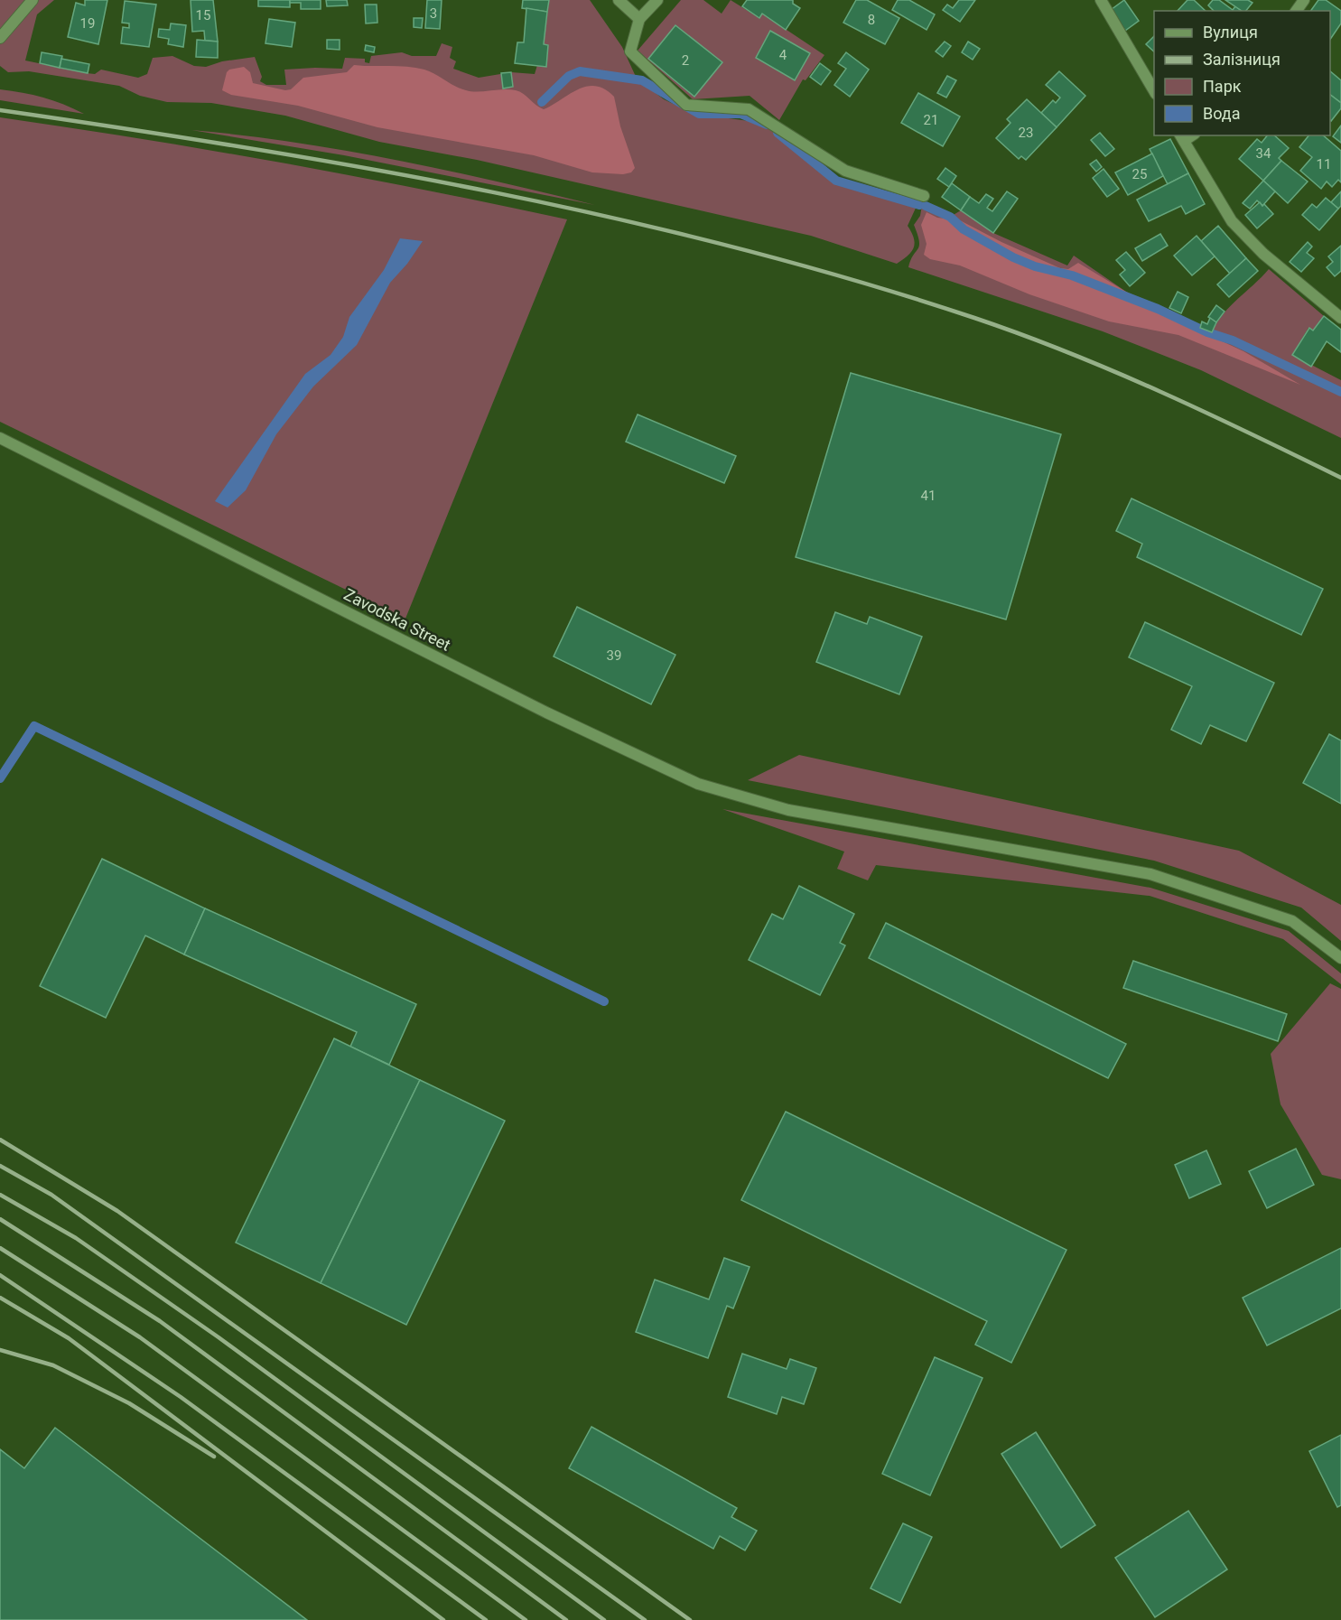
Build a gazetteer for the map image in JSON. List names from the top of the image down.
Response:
{
  "streets": {
    "street": ["Zavodska Street"]
  },
  "house_numbers": [
    "3",
    "15",
    "8",
    "19",
    "4",
    "2",
    "21",
    "23",
    "34",
    "11",
    "25",
    "41",
    "39"
  ],
  "legend": [
    "Вулиця",
    "Залізниця",
    "Парк",
    "Вода"
  ]
}
